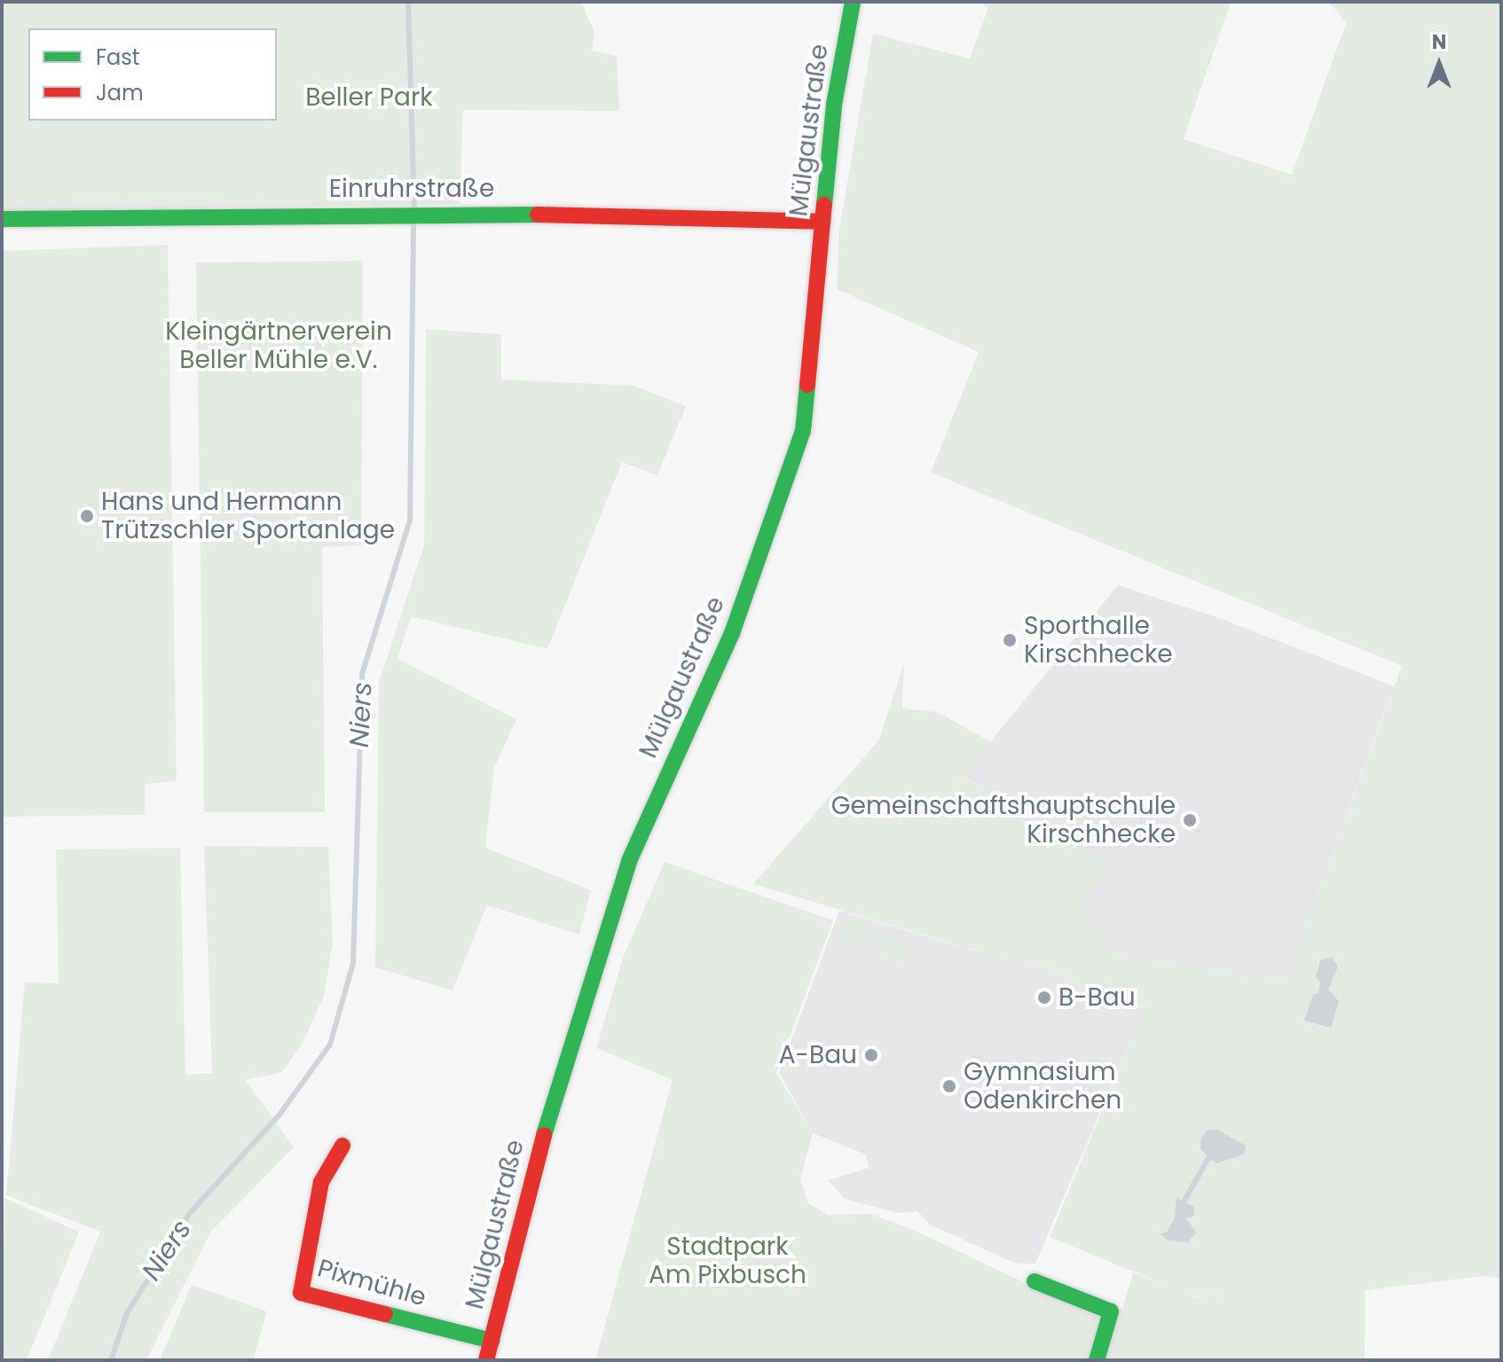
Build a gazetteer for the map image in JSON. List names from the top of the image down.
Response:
{
  "streets": {
    "street": ["Mülgaustraße", "Einruhrstraße", "Pixmühle"]
  },
  "crossings": [
    ["Mülgaustraße", "Einruhrstraße"],
    ["Mülgaustraße", "Pixmühle"]
  ],
  "water": ["Niers"],
  "parks": ["Beller Park", "Kleingärtnerverein Beller Mühle e.V.", "Stadtpark Am Pixbusch"],
  "places": [
    "Hans und Hermann Trützschler Sportanlage",
    "Sporthalle Kirschhecke",
    "Gemeinschaftshauptschule Kirschhecke",
    "B-Bau",
    "A-Bau",
    "Gymnasium Odenkirchen"
  ],
  "legend": ["Fast", "Jam"],
  "north": "top"
}
